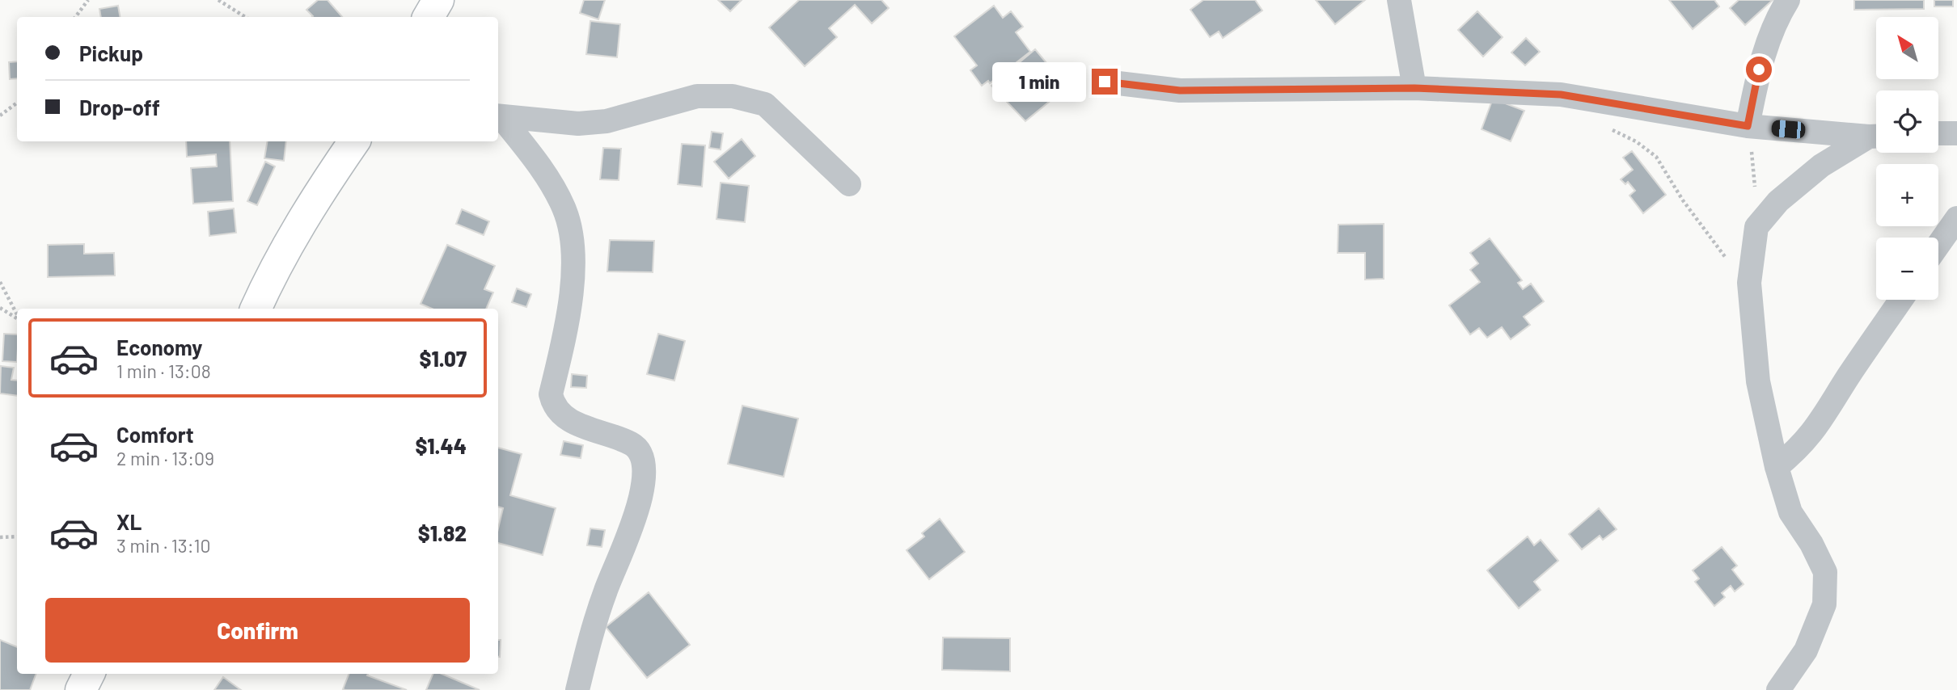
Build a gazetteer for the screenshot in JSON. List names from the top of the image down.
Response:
{
  "north": "top left",
  "page": {
    "map_buttons": ["+", "−"],
    "banner": ["Pickup", "Drop-off"],
    "bubble": "1 min",
    "list": [
      {
        "name": "Economy",
        "note": "1 min · 13:08",
        "value": "$1.07"
      },
      {
        "name": "Comfort",
        "note": "2 min · 13:09",
        "value": "$1.44"
      },
      {
        "name": "XL",
        "note": "3 min · 13:10",
        "value": "$1.82"
      }
    ],
    "buttons": "Confirm"
  }
}
